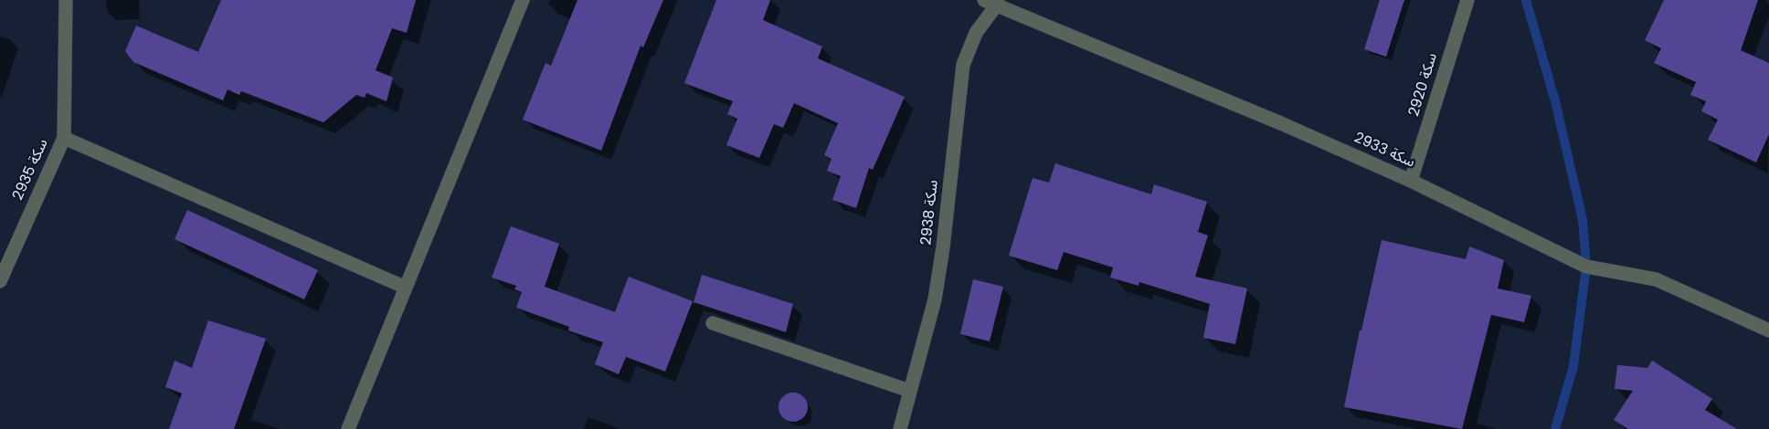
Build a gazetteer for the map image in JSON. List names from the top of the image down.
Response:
{
  "streets": {
    "street": [
      "سكة 2920",
      "سكة 2933",
      "سكة 2935",
      "سكة 2938"
    ]
  },
  "crossings": [
    ["سكة 2920", "سكة 2933"],
    ["سكة 2933", "سكة 2938"]
  ]
}
